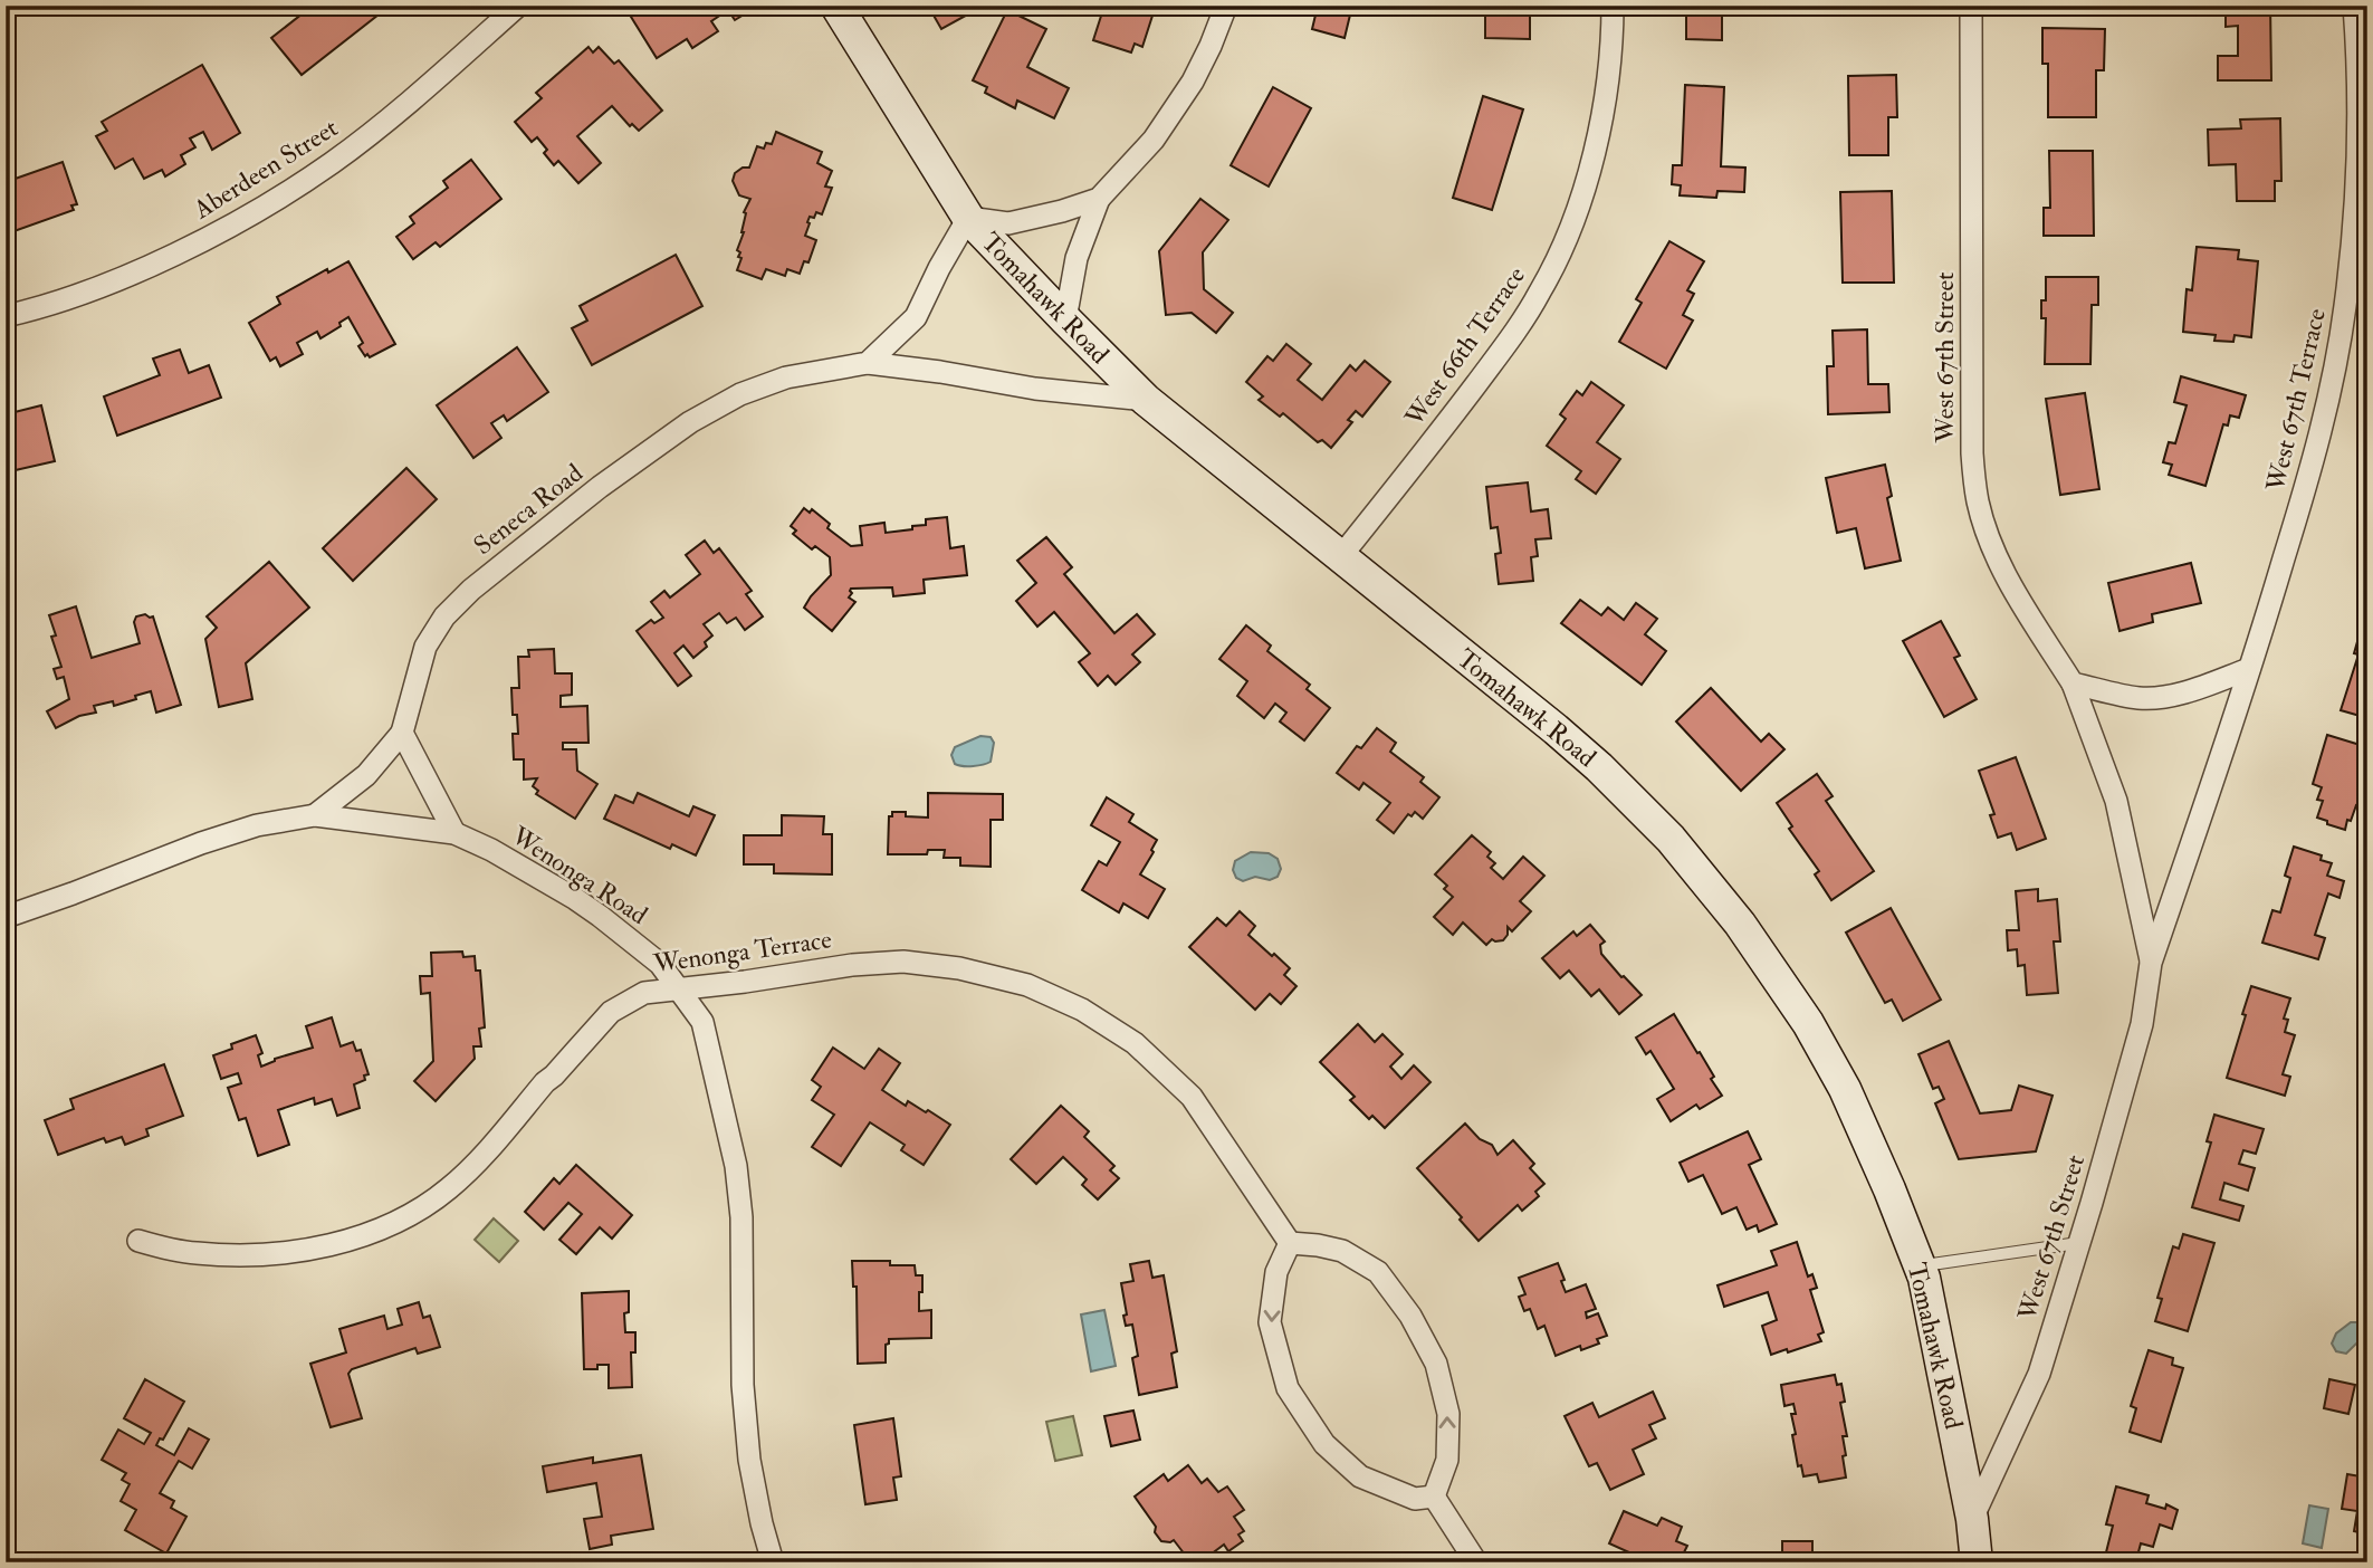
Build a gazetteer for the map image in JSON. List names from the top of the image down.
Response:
{
  "streets": {
    "street": [
      "Aberdeen Street",
      "Tomahawk Road",
      "West 66th Terrace",
      "West 67th Street",
      "West 67th Terrace",
      "Seneca Road",
      "Wenonga Road",
      "Wenonga Terrace"
    ]
  },
  "crossings": [
    ["Tomahawk Road", "West 66th Terrace"],
    ["Tomahawk Road", "West 67th Street"],
    ["Tomahawk Road", "Seneca Road"],
    ["West 67th Street", "West 67th Terrace"],
    ["Wenonga Road", "Wenonga Terrace"]
  ]
}
